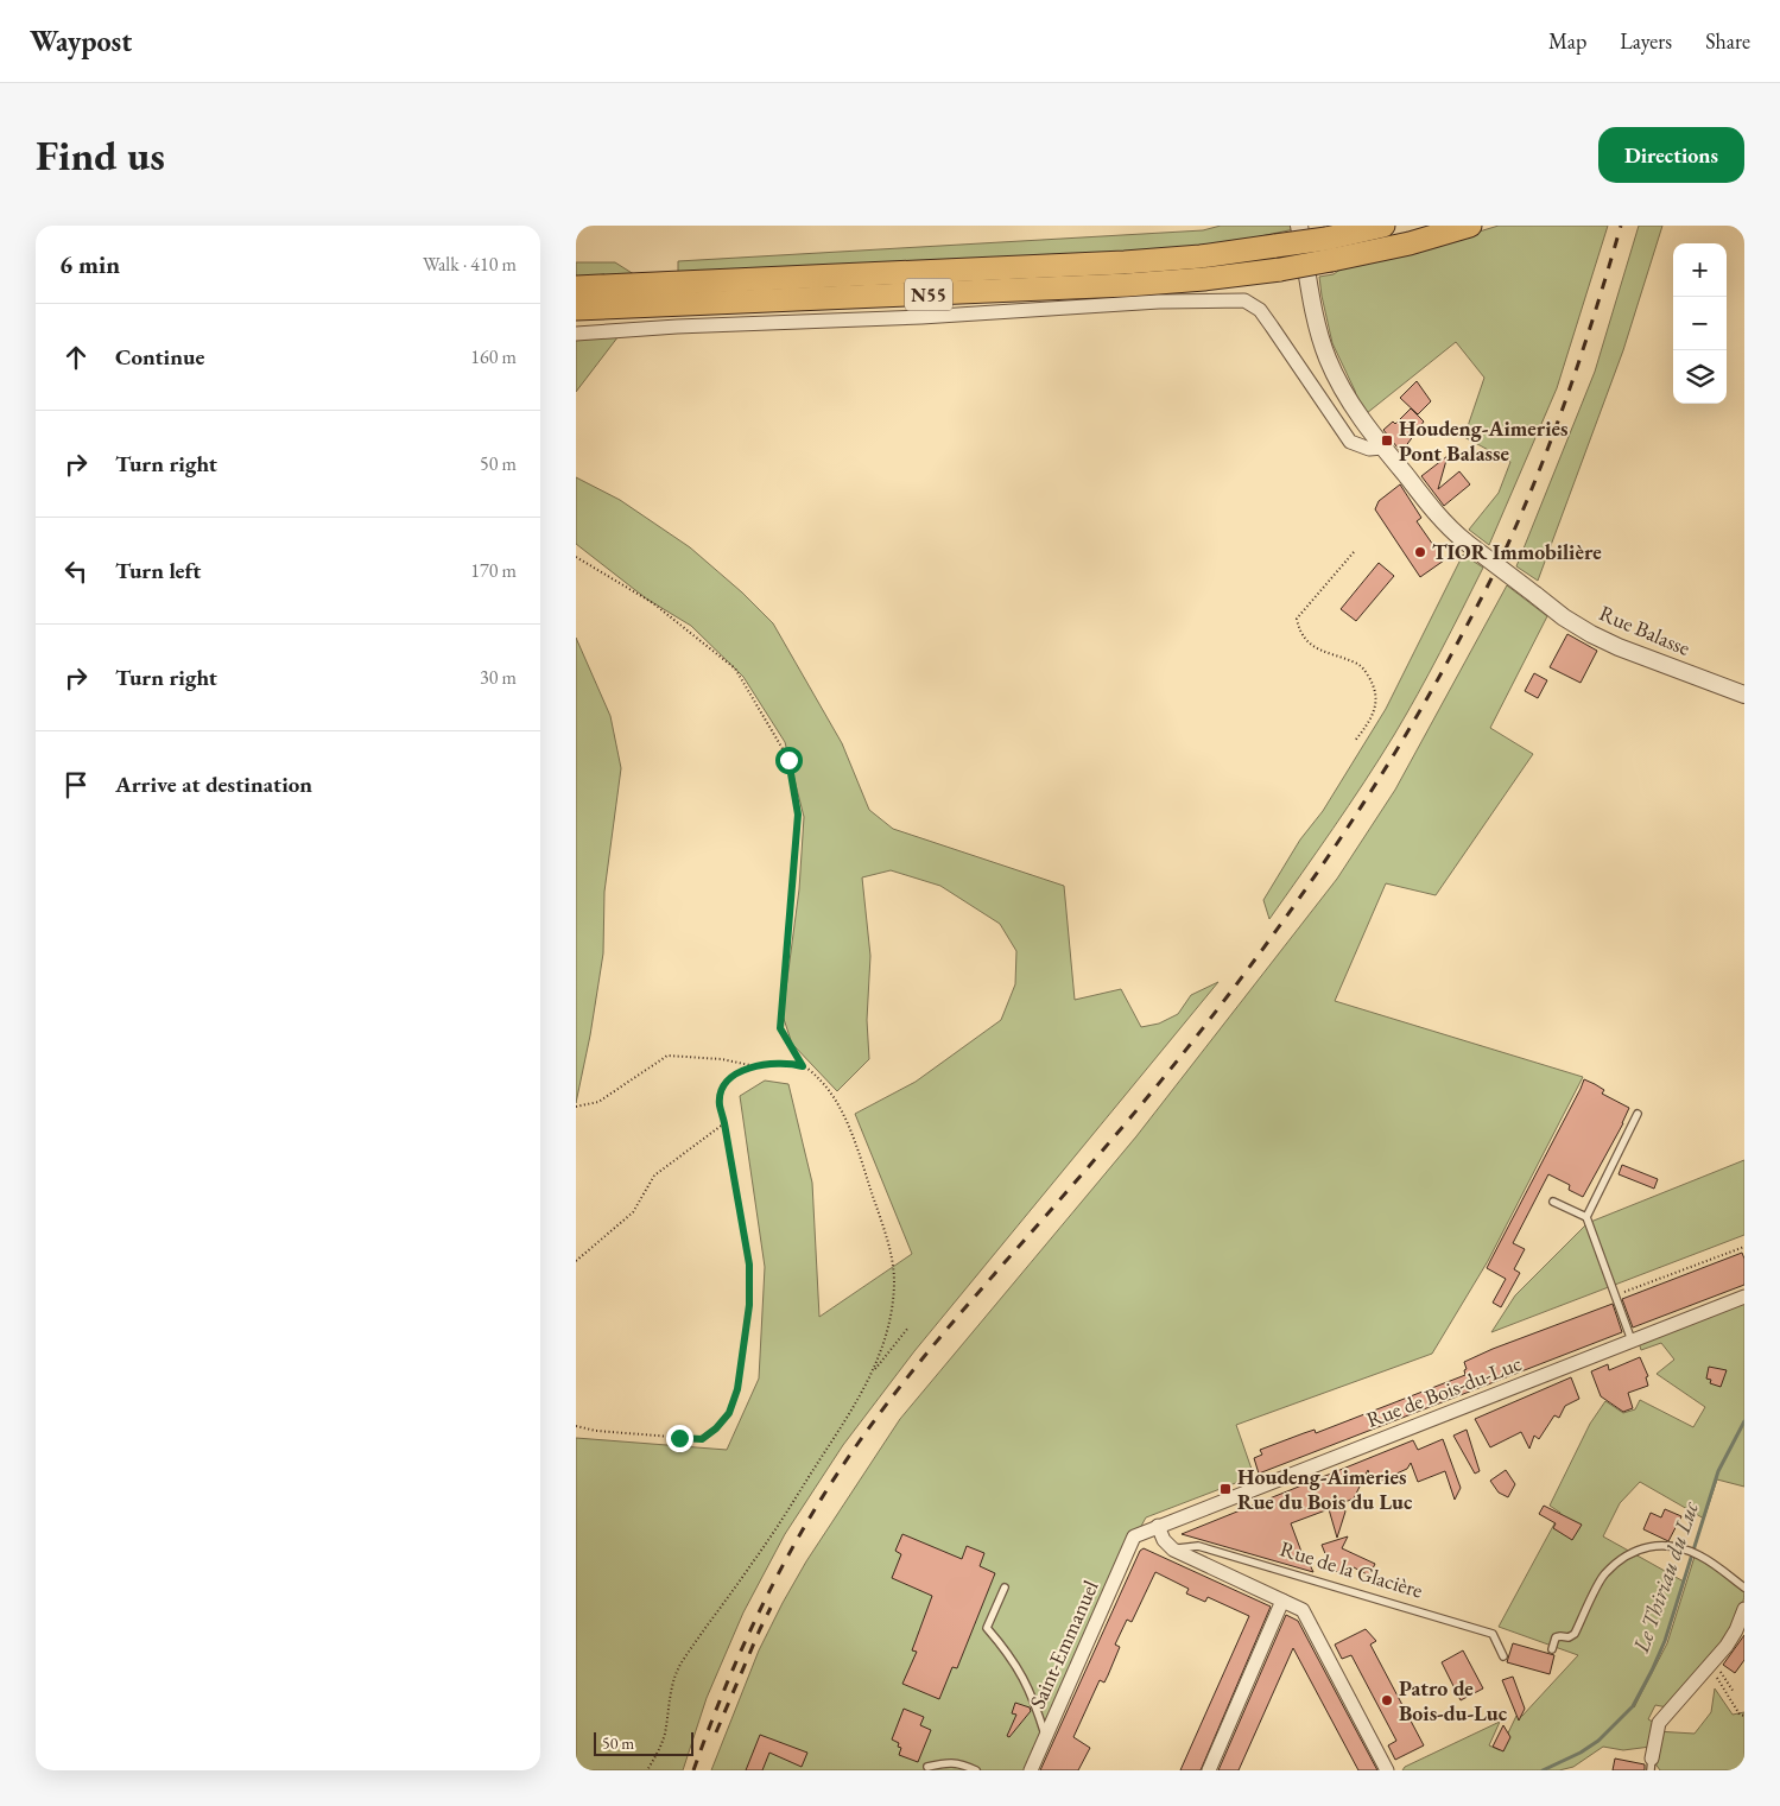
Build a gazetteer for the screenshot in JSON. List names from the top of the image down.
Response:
{
  "streets": {
    "highway": ["N55"],
    "street": ["Rue Balasse", "Rue de Bois-du-Luc", "Saint-Emmanuel"],
    "lane": ["Rue de la Glacière"]
  },
  "crossings": [
    ["Rue de Bois-du-Luc", "Saint-Emmanuel"]
  ],
  "water": ["Le Thiriau du Luc"],
  "places": {
    "transit": ["Houdeng-Aimeries Pont Balasse", "Houdeng-Aimeries Rue du Bois du Luc"],
    "other": ["TIOR Immobilière", "Patro de Bois-du-Luc"]
  },
  "scale_bar": "50 m",
  "page": {
    "header": "Waypost",
    "nav": ["Map", "Layers", "Share"],
    "buttons": "Directions",
    "title": "Find us",
    "heading": ["6 min", "Walk · 410 m"],
    "map_buttons": ["+", "−"],
    "list": [
      ["Continue", "160 m"],
      ["Turn right", "50 m"],
      ["Turn left", "170 m"],
      ["Turn right", "30 m"],
      "Arrive at destination"
    ],
    "scale": "50 m"
  }
}
